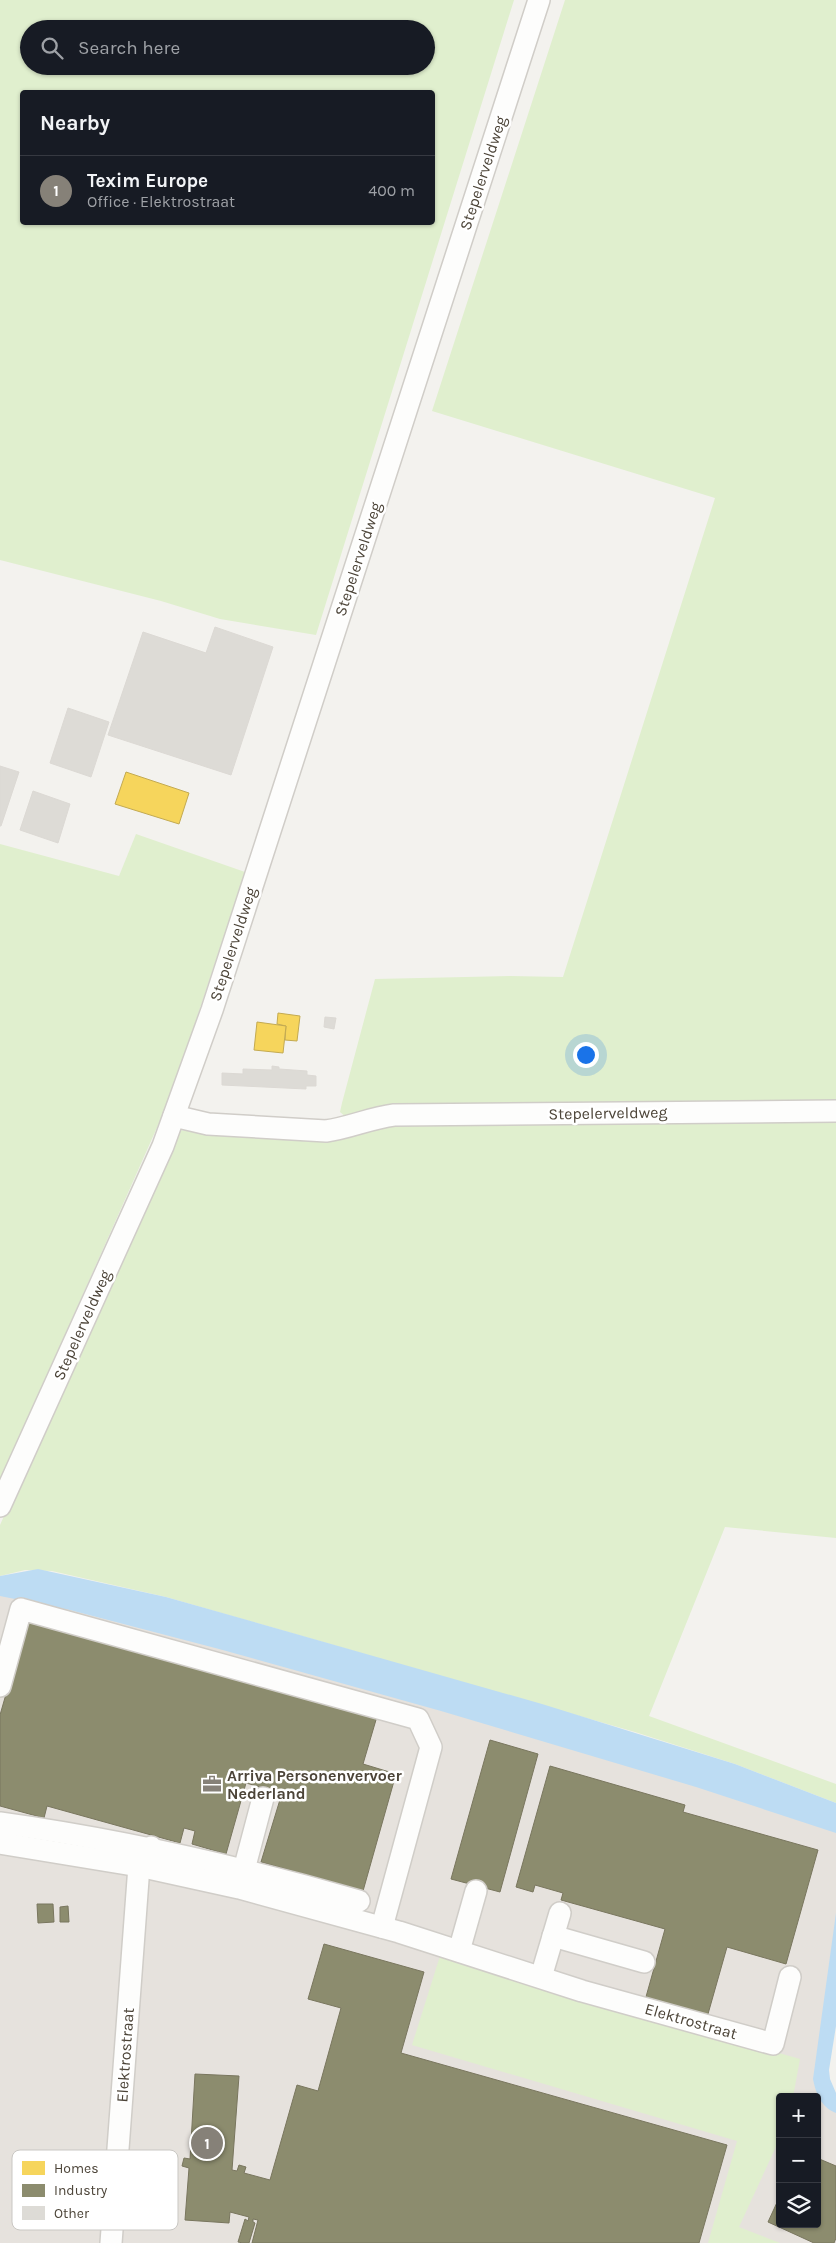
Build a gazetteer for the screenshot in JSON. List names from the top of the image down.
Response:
{
  "streets": {
    "street": ["Stepelerveldweg", "Elektrostraat"]
  },
  "places": {
    "office": ["Arriva Personenvervoer Nederland"]
  },
  "legend": ["Homes", "Industry", "Other"],
  "page": {
    "search": "Search here",
    "heading": "Nearby",
    "list": [
      {
        "mark": "1",
        "name": "Texim Europe",
        "note": "Office · Elektrostraat",
        "value": "400 m"
      }
    ],
    "map_buttons": ["+", "−"],
    "pins": "1"
  }
}
